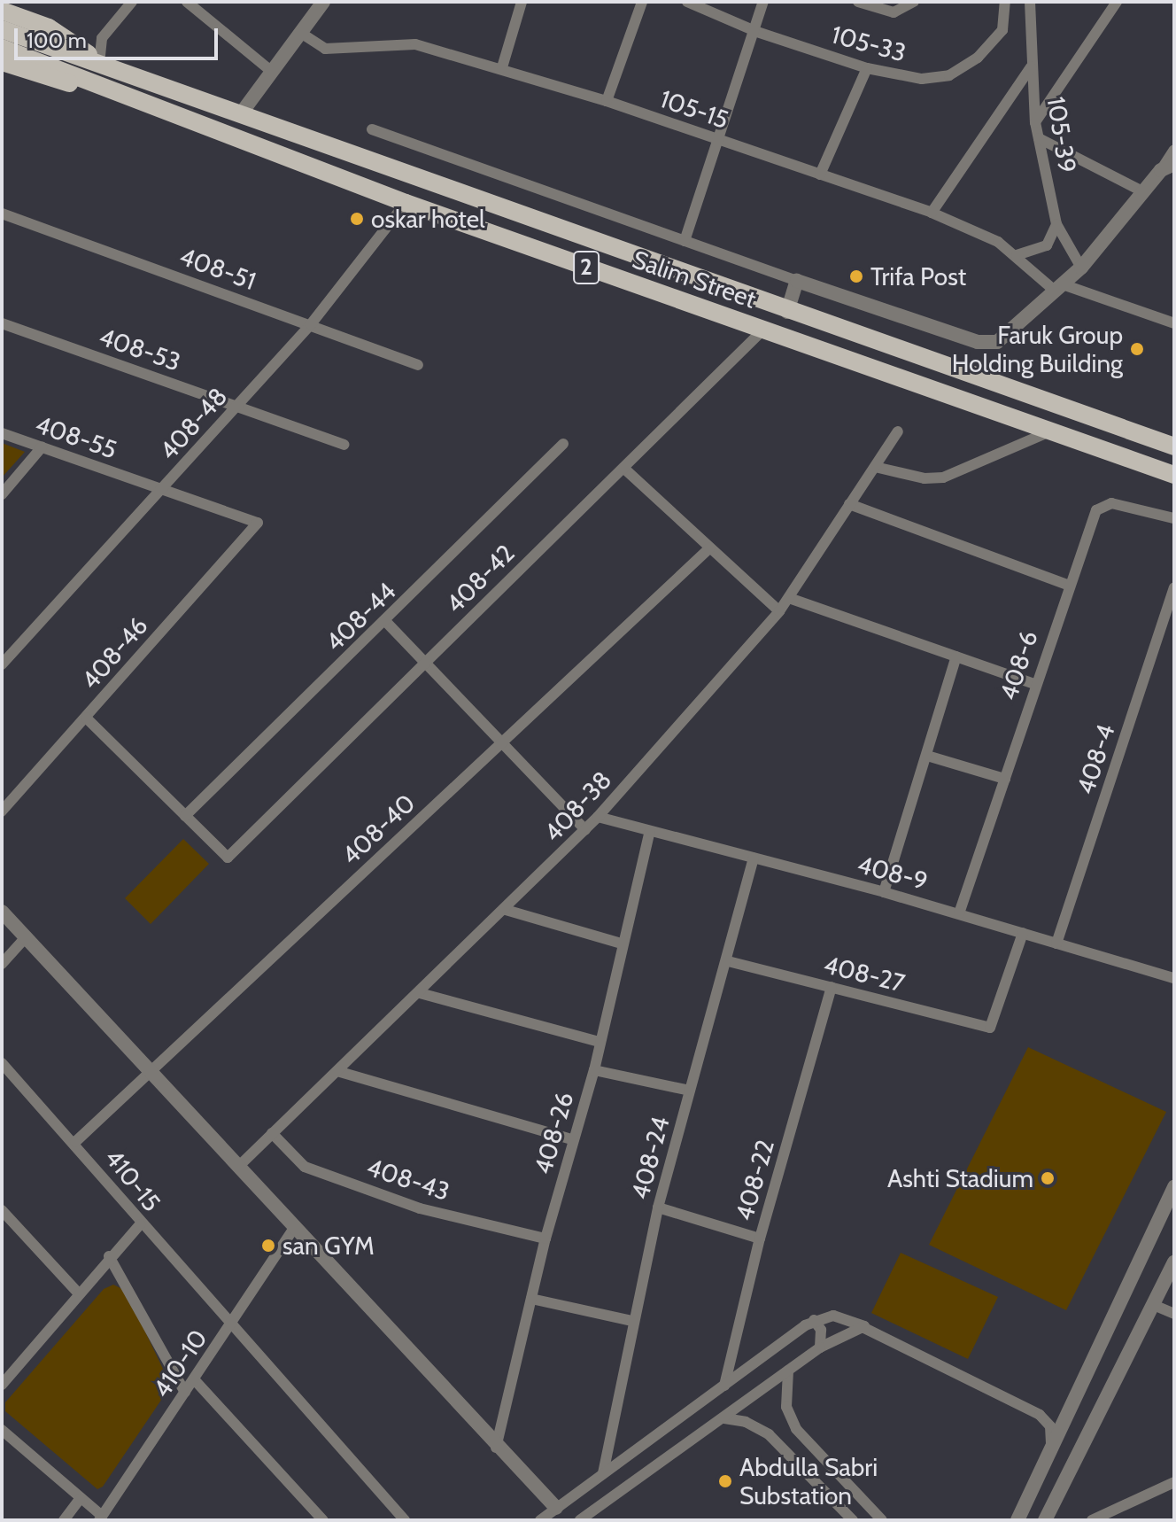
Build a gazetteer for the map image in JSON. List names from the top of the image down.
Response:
{
  "streets": {
    "main road": ["2", "Salim Street"],
    "street": [
      "105-33",
      "105-15",
      "105-39",
      "408-51",
      "408-53",
      "408-48",
      "408-55",
      "408-42",
      "408-44",
      "408-46",
      "408-6",
      "408-4",
      "408-38",
      "408-40",
      "408-9",
      "408-27",
      "408-26",
      "408-24",
      "408-43",
      "410-15",
      "408-22",
      "410-10"
    ]
  },
  "crossings": [
    ["408-51", "408-48"],
    ["Salim Street", "408-48"],
    ["Salim Street", "408-42"],
    ["408-53", "408-48"],
    ["408-48", "408-55"],
    ["408-55", "408-46"],
    ["408-42", "408-44"],
    ["408-6", "408-9"],
    ["408-4", "408-9"],
    ["408-38", "408-9"],
    ["408-38", "408-43"],
    ["408-40", "410-15"],
    ["408-9", "408-27"],
    ["408-9", "408-26"],
    ["408-9", "408-24"],
    ["408-27", "408-24"],
    ["408-27", "408-22"],
    ["408-26", "408-43"],
    ["410-15", "410-10"]
  ],
  "places": [
    "oskar hotel",
    "Trifa Post",
    "Faruk Group Holding Building",
    "Ashti Stadium",
    "san GYM",
    "Abdulla Sabri Substation"
  ],
  "scale_bar": "100 m"
}
